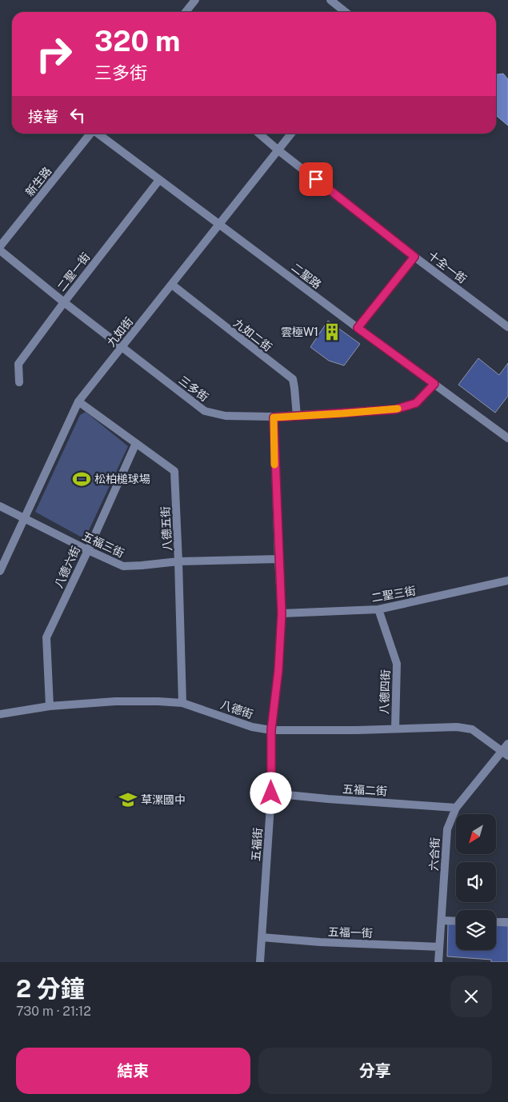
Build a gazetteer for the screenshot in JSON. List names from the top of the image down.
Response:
{
  "streets": {
    "street": [
      "新生路",
      "十全一街",
      "二聖一街",
      "二聖路",
      "九如街",
      "九如二街",
      "三多街",
      "八德五街",
      "五福三街",
      "八德六街",
      "二聖三街",
      "八德四街",
      "八德街",
      "五福二街",
      "五福街",
      "六合街",
      "五福一街"
    ]
  },
  "crossings": [
    ["十全一街", "九如街"],
    ["二聖一街", "二聖路"],
    ["二聖一街", "三多街"],
    ["二聖路", "九如街"],
    ["二聖路", "三多街"],
    ["九如街", "九如二街"],
    ["九如街", "三多街"],
    ["九如街", "八德五街"],
    ["九如街", "五福三街"],
    ["九如二街", "三多街"],
    ["三多街", "五福街"],
    ["八德五街", "五福三街"],
    ["八德五街", "八德六街"],
    ["八德五街", "八德街"],
    ["五福三街", "八德六街"],
    ["五福三街", "五福街"],
    ["八德六街", "八德街"],
    ["二聖三街", "八德四街"],
    ["二聖三街", "五福街"],
    ["八德四街", "八德街"],
    ["八德街", "五福街"],
    ["八德街", "六合街"],
    ["五福二街", "五福街"],
    ["五福二街", "六合街"],
    ["五福街", "五福一街"],
    ["六合街", "五福一街"]
  ],
  "places": {
    "building": ["雲極W1"],
    "sports": ["松柏槌球場"],
    "school or university": ["草漯國中"]
  },
  "north": "bottom left",
  "page": {
    "turn": ["320 m", "三多街"],
    "then": "接著",
    "heading": ["2 分鐘", "730 m · 21:12"],
    "buttons": ["結束", "分享"]
  }
}
